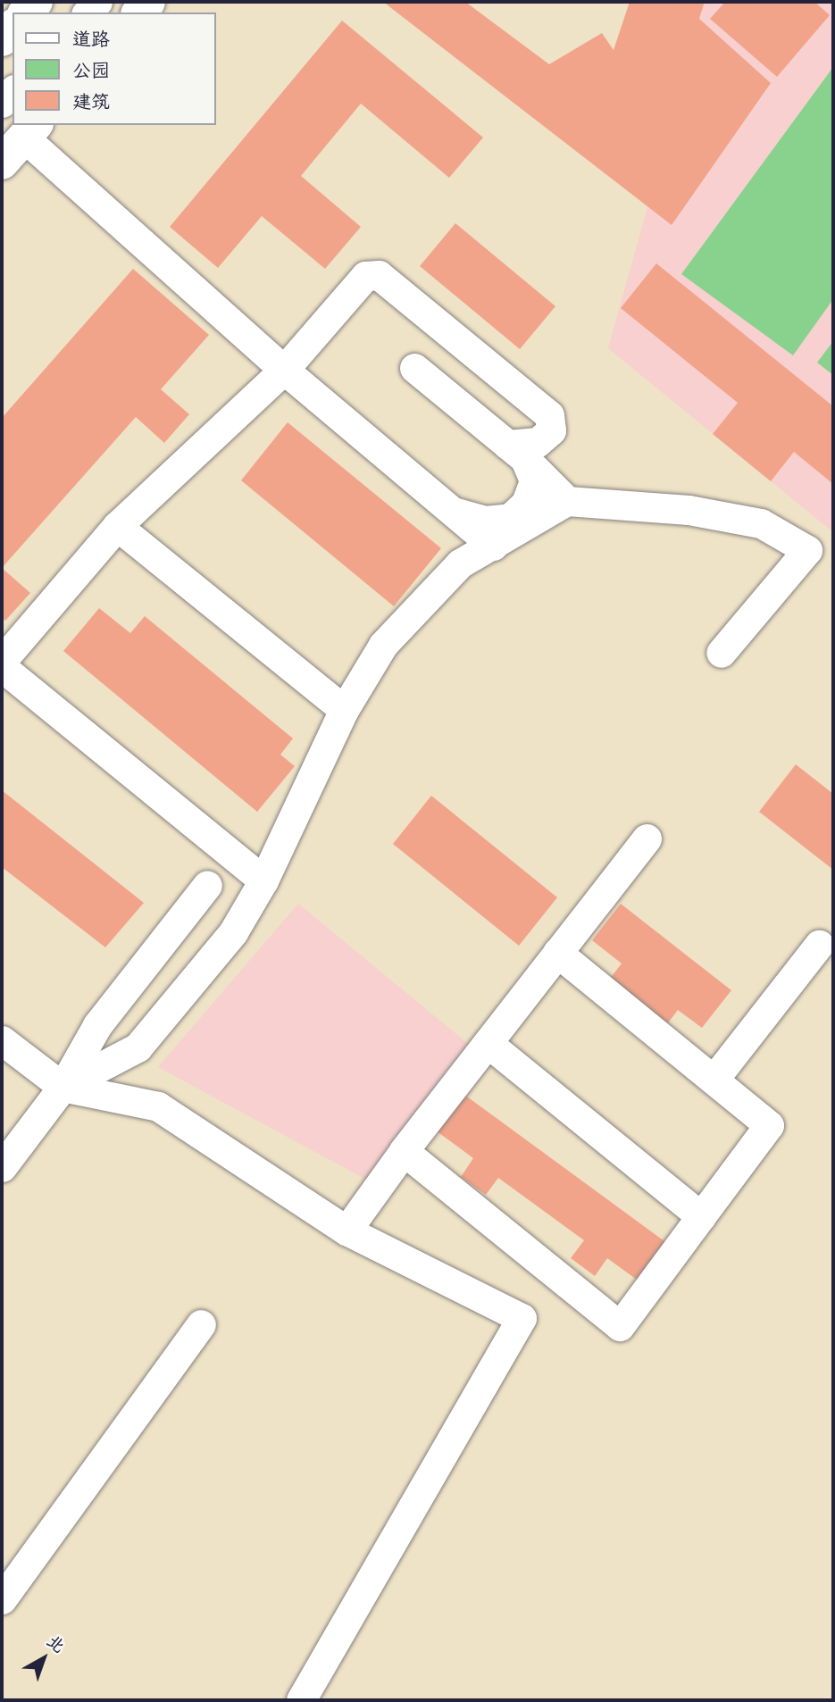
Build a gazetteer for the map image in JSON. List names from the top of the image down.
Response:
{
  "legend": ["道路", "公园", "建筑"],
  "north": "top right"
}
